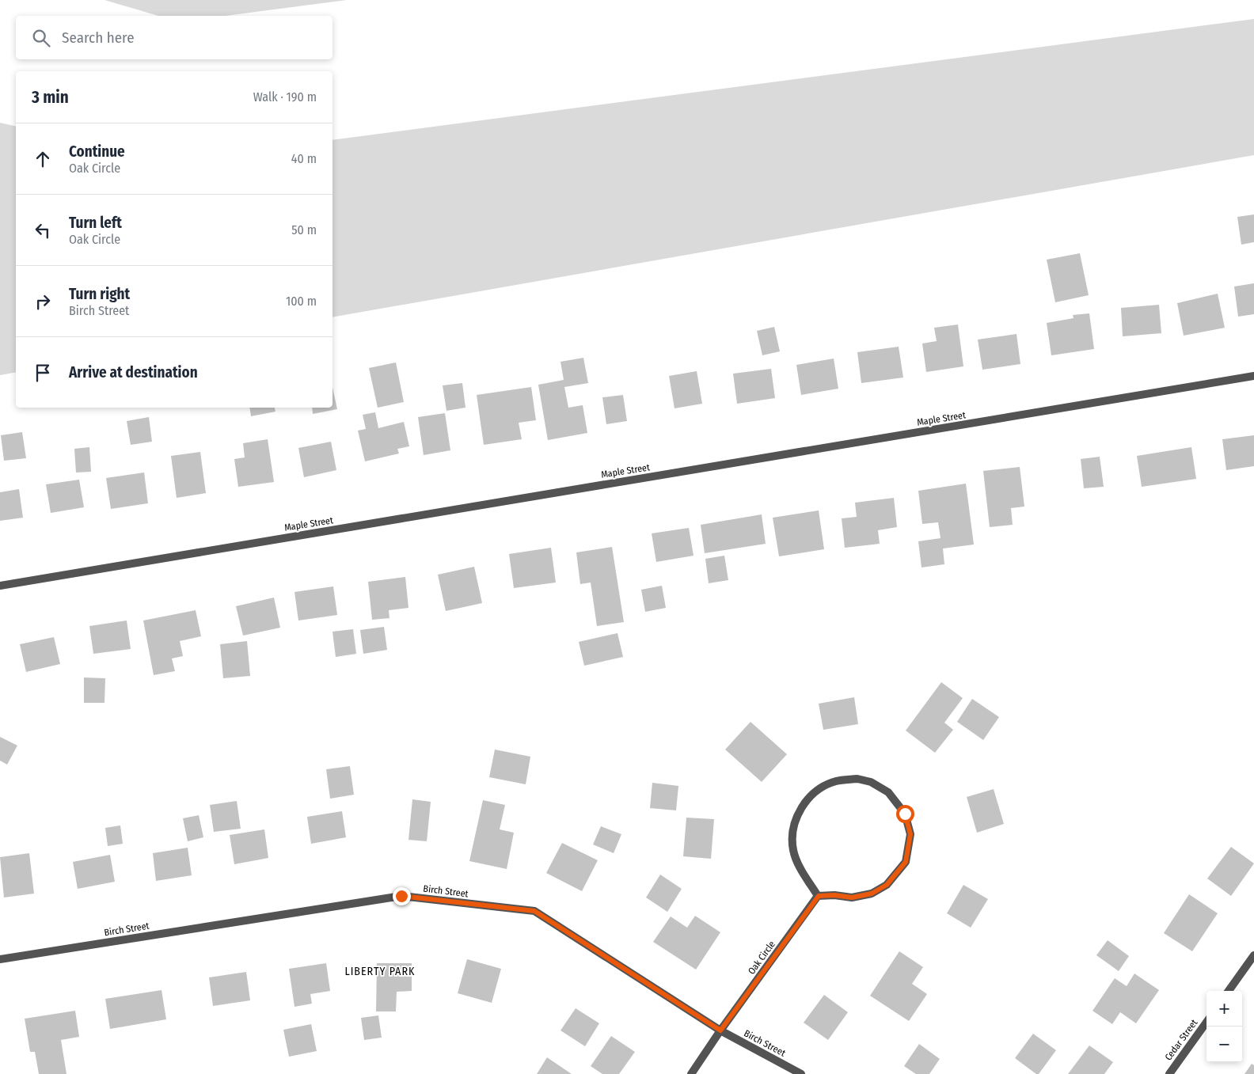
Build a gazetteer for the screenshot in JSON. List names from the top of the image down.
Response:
{
  "streets": {
    "street": [
      "Maple Street",
      "Birch Street",
      "Oak Circle",
      "Cedar Street"
    ]
  },
  "crossings": [
    ["Birch Street", "Oak Circle"]
  ],
  "districts": ["LIBERTY PARK"],
  "page": {
    "search": "Search here",
    "heading": ["3 min", "Walk · 190 m"],
    "list": [
      ["Continue", "Oak Circle", "40 m"],
      ["Turn left", "Oak Circle", "50 m"],
      ["Turn right", "Birch Street", "100 m"],
      "Arrive at destination"
    ],
    "map_buttons": ["+", "−"]
  }
}
